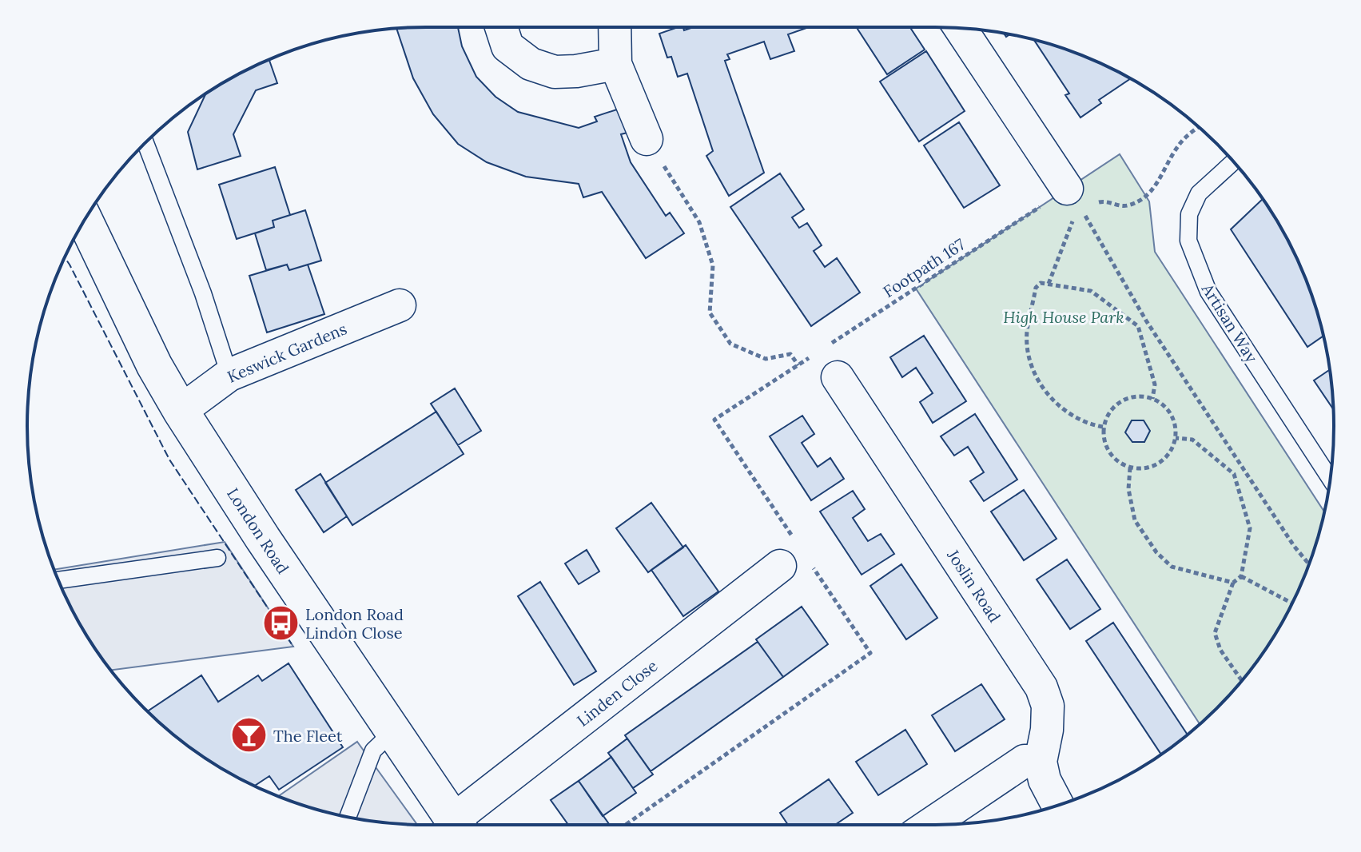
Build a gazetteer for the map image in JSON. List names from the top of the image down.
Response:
{
  "streets": {
    "street": [
      "Keswick Gardens",
      "London Road",
      "Joslin Road",
      "Linden Close"
    ],
    "lane": ["Artisan Way"],
    "path": ["Footpath 167"]
  },
  "crossings": [
    ["Footpath 167", "Joslin Road"],
    ["Keswick Gardens", "London Road"]
  ],
  "parks": ["High House Park"],
  "places": {
    "bus stop": ["London Road Lindon Close"],
    "bar": ["The Fleet"]
  }
}
